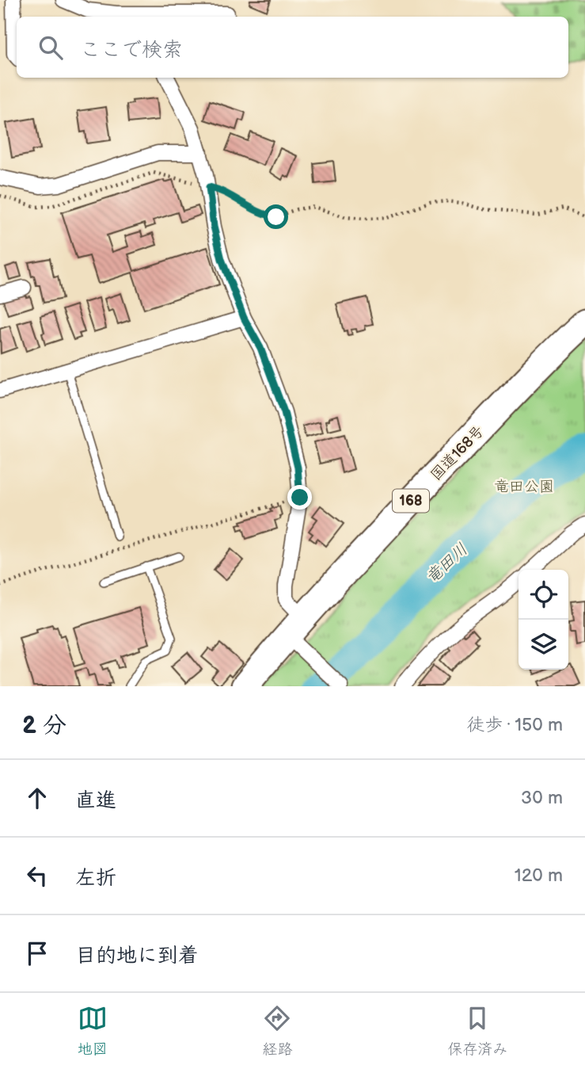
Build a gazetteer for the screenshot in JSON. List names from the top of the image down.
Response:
{
  "streets": {
    "highway": ["国道168号", "168"]
  },
  "water": ["竜田川"],
  "parks": ["竜田公園"],
  "page": {
    "search": "ここで検索",
    "heading": ["2 分", "徒歩 · 150 m"],
    "list": [
      ["直進", "30 m"],
      ["左折", "120 m"],
      "目的地に到着"
    ],
    "nav": ["地図", "経路", "保存済み"]
  }
}
